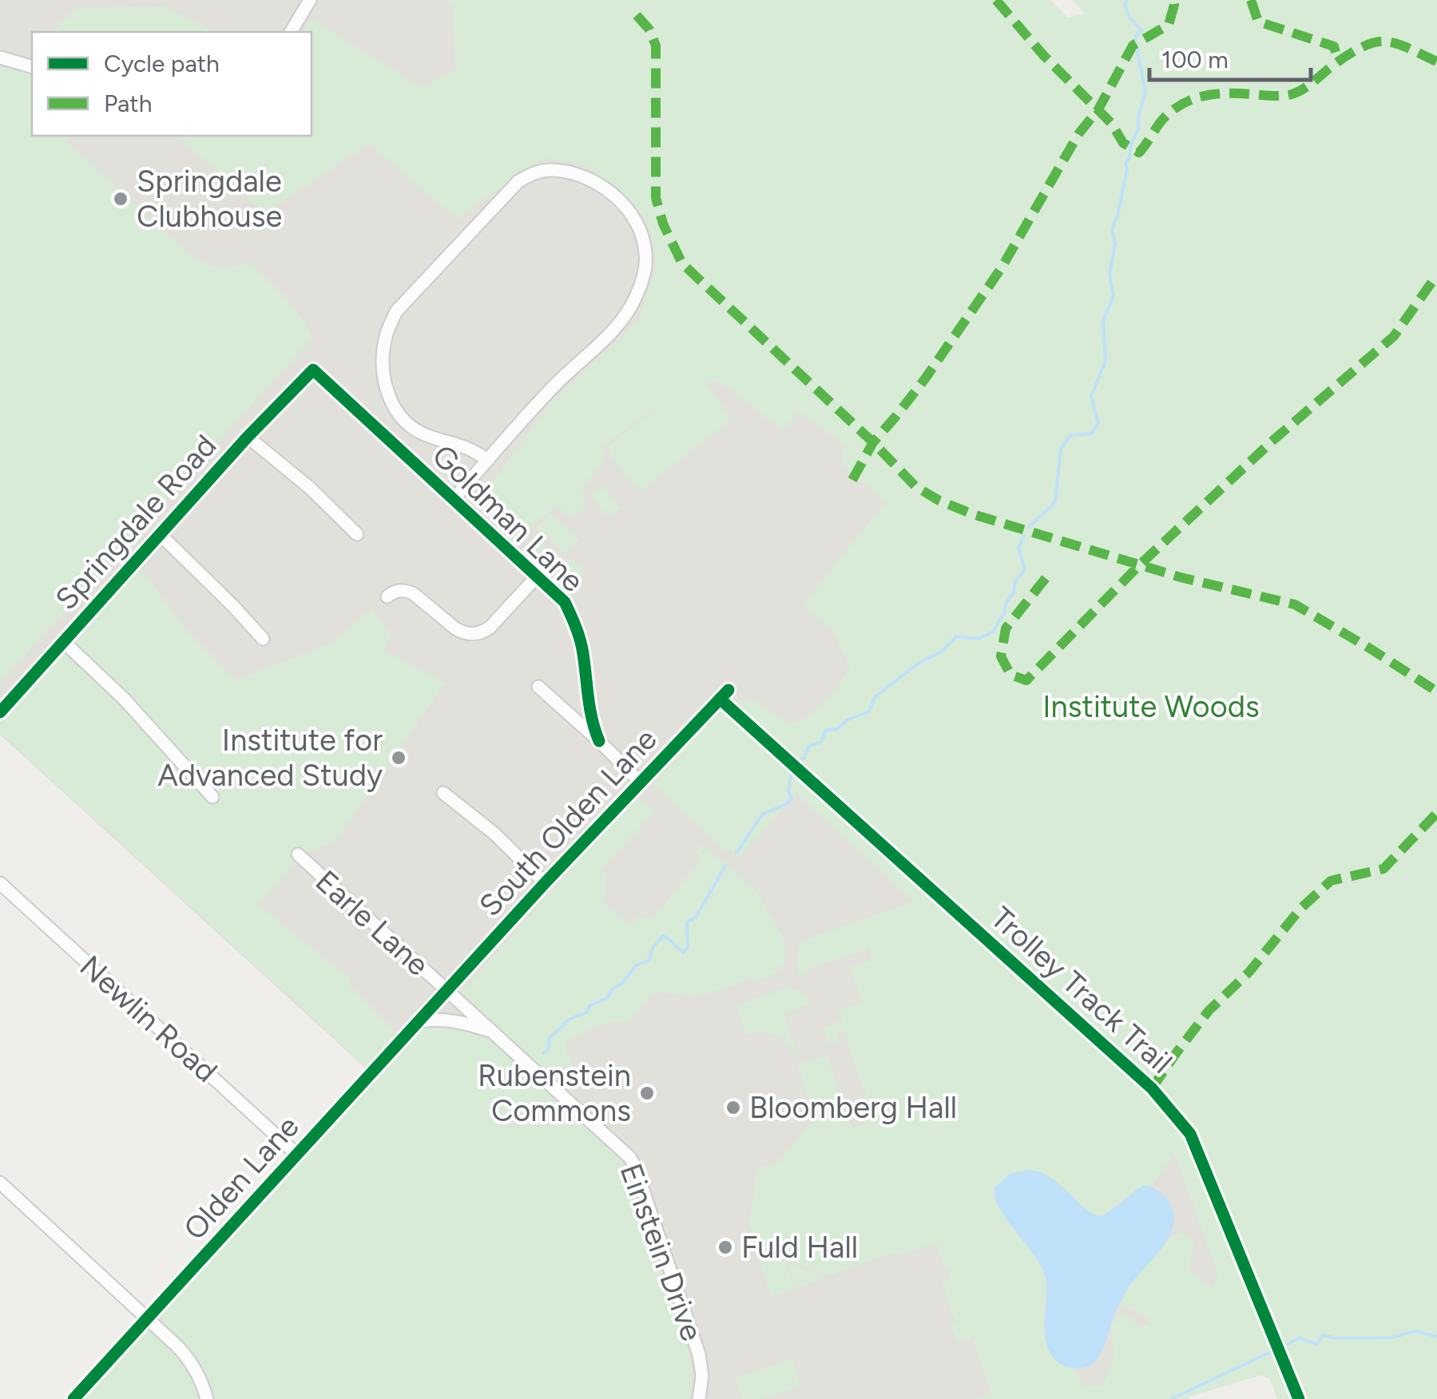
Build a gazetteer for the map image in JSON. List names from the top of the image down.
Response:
{
  "streets": {
    "street": [
      "Goldman Lane",
      "Springdale Road",
      "South Olden Lane",
      "Earle Lane",
      "Newlin Road",
      "Olden Lane",
      "Einstein Drive"
    ],
    "cycle path": ["Trolley Track Trail"]
  },
  "crossings": [
    ["Goldman Lane", "Springdale Road"],
    ["South Olden Lane", "Earle Lane"],
    ["South Olden Lane", "Olden Lane"],
    ["South Olden Lane", "Einstein Drive"],
    ["Earle Lane", "Olden Lane"],
    ["Earle Lane", "Einstein Drive"],
    ["Newlin Road", "Olden Lane"],
    ["Olden Lane", "Einstein Drive"]
  ],
  "parks": ["Institute Woods"],
  "places": [
    "Springdale Clubhouse",
    "Institute for Advanced Study",
    "Rubenstein Commons",
    "Bloomberg Hall",
    "Fuld Hall"
  ],
  "legend": ["Cycle path", "Path"],
  "scale_bar": "100 m"
}
